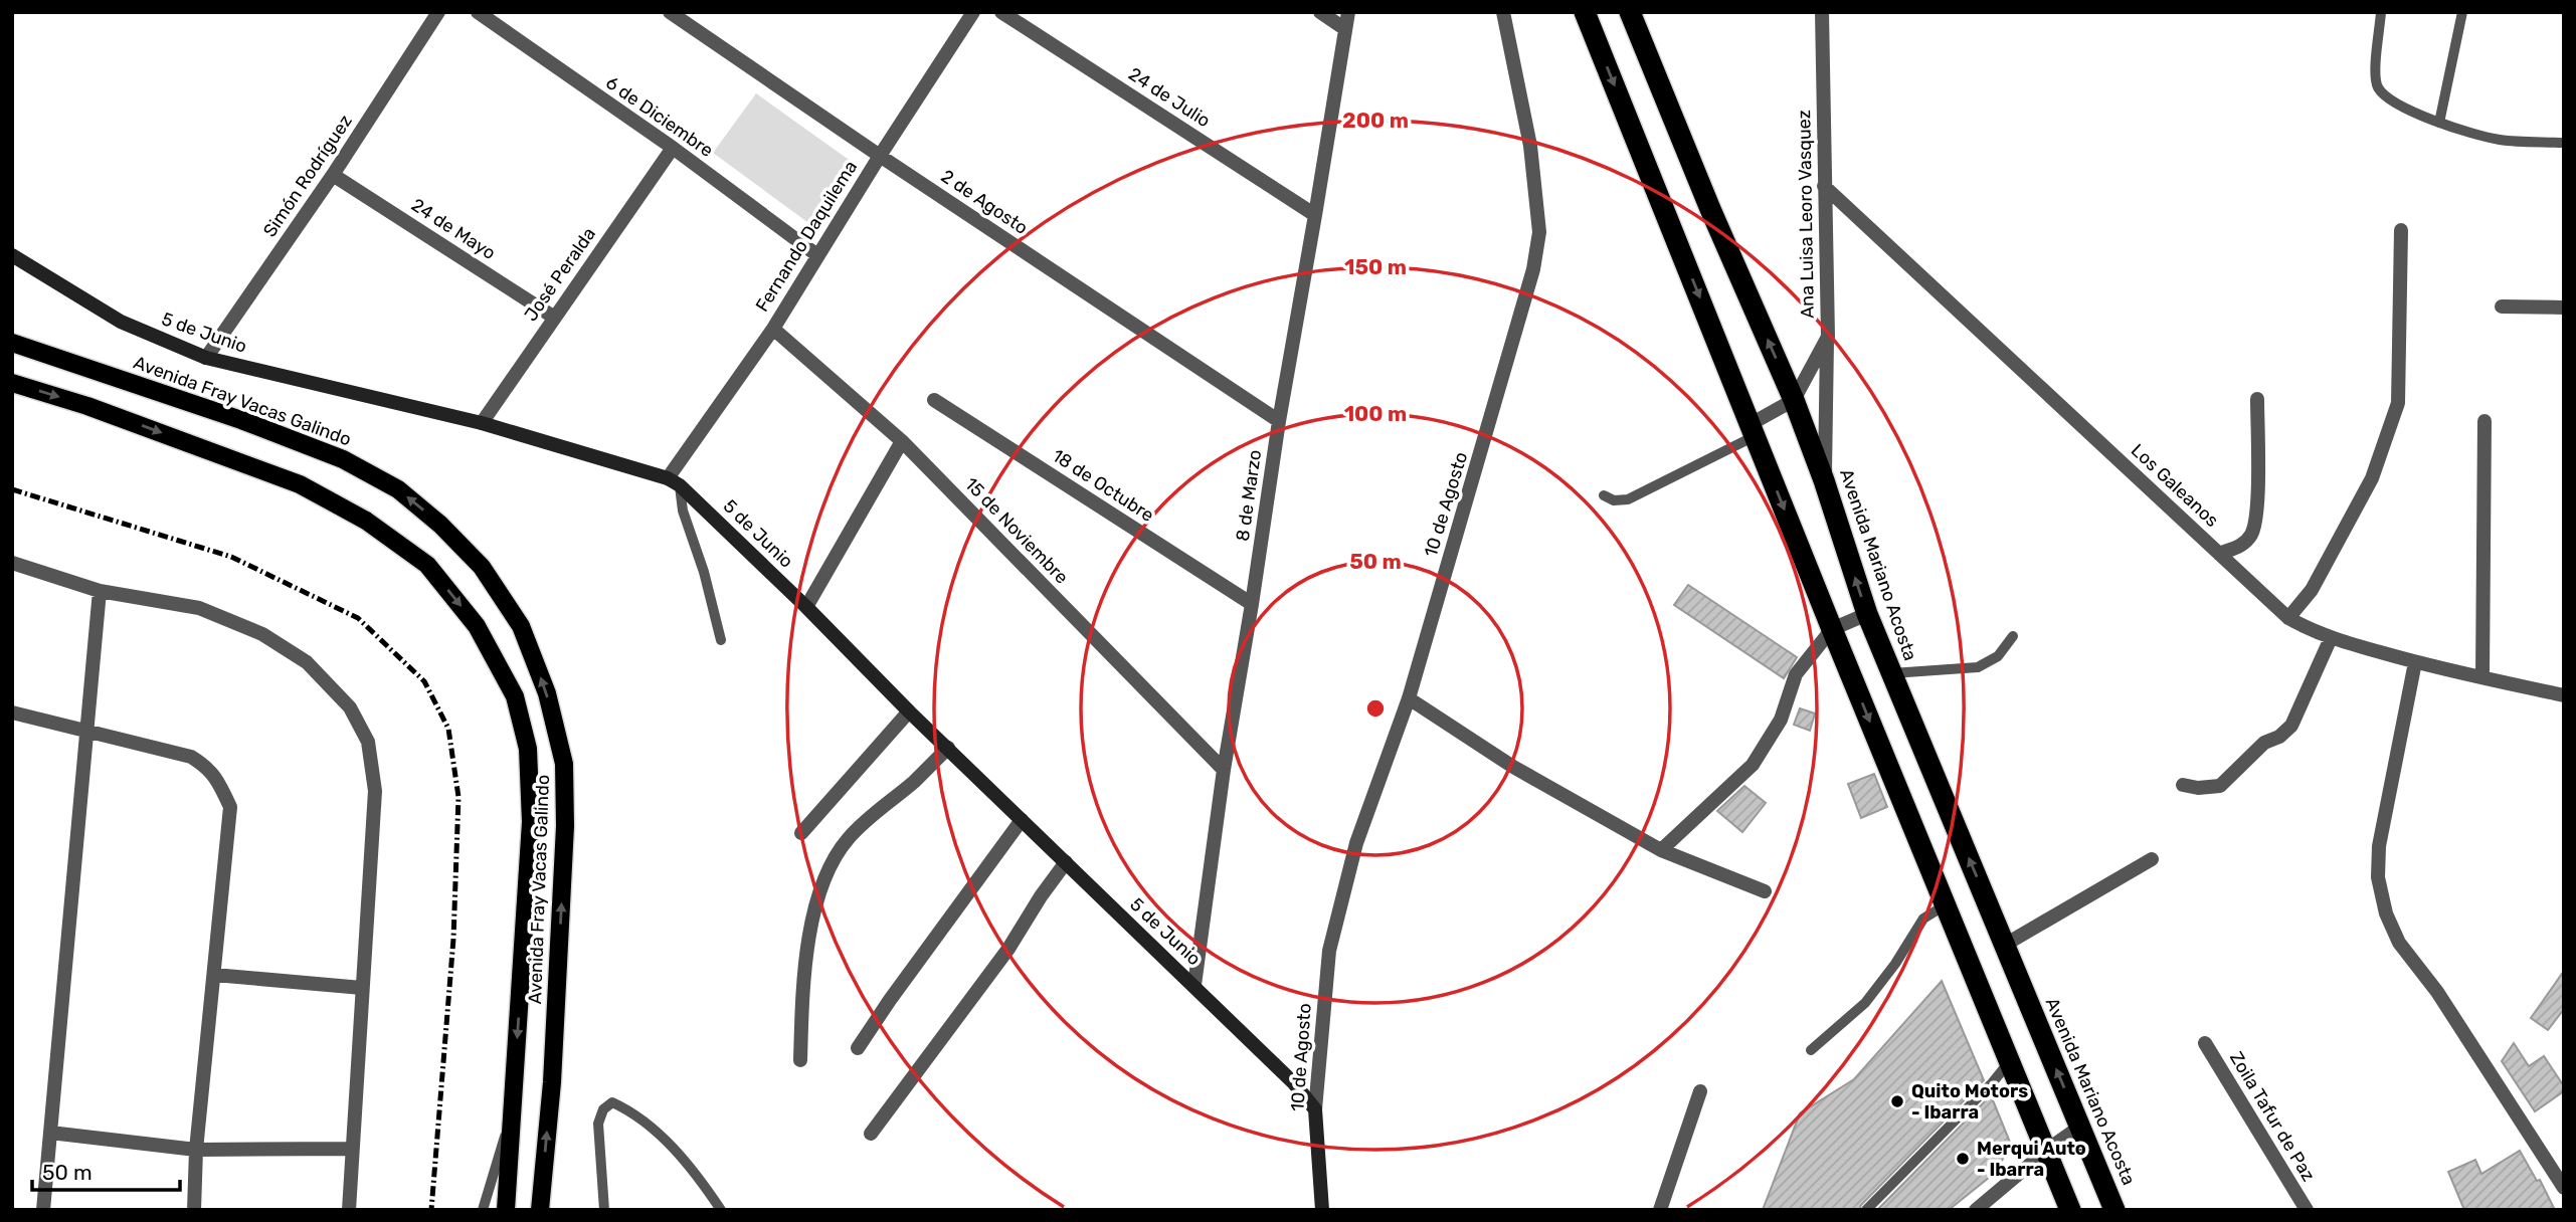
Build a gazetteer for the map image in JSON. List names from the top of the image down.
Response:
{
  "streets": {
    "highway": ["Avenida Mariano Acosta"],
    "main road": ["Avenida Fray Vacas Galindo"],
    "street": [
      "24 de Julio",
      "6 de Diciembre",
      "Simón Rodríguez",
      "2 de Agosto",
      "Ana Luisa Leoro Vasquez",
      "24 de Mayo",
      "Fernando Daquilema",
      "José Peralda",
      "5 de Junio",
      "18 de Octubre",
      "Los Galeanos",
      "8 de Marzo",
      "10 de Agosto",
      "15 de Noviembre",
      "Zoila Tafur de Paz"
    ]
  },
  "crossings": [
    ["24 de Julio", "8 de Marzo"],
    ["6 de Diciembre", "Fernando Daquilema"],
    ["6 de Diciembre", "José Peralda"],
    ["Simón Rodríguez", "24 de Mayo"],
    ["Simón Rodríguez", "5 de Junio"],
    ["2 de Agosto", "Fernando Daquilema"],
    ["2 de Agosto", "8 de Marzo"],
    ["Ana Luisa Leoro Vasquez", "Los Galeanos"],
    ["Ana Luisa Leoro Vasquez", "Avenida Mariano Acosta"],
    ["24 de Mayo", "José Peralda"],
    ["Fernando Daquilema", "5 de Junio"],
    ["Fernando Daquilema", "15 de Noviembre"],
    ["José Peralda", "5 de Junio"],
    ["5 de Junio", "8 de Marzo"],
    ["5 de Junio", "10 de Agosto"],
    ["18 de Octubre", "8 de Marzo"],
    ["8 de Marzo", "15 de Noviembre"]
  ],
  "places": ["Quito Motors - Ibarra", "Merqui Auto - Ibarra"],
  "scale_bar": "50 m",
  "rings": [
    "200 m",
    "150 m",
    "100 m",
    "50 m"
  ]
}
